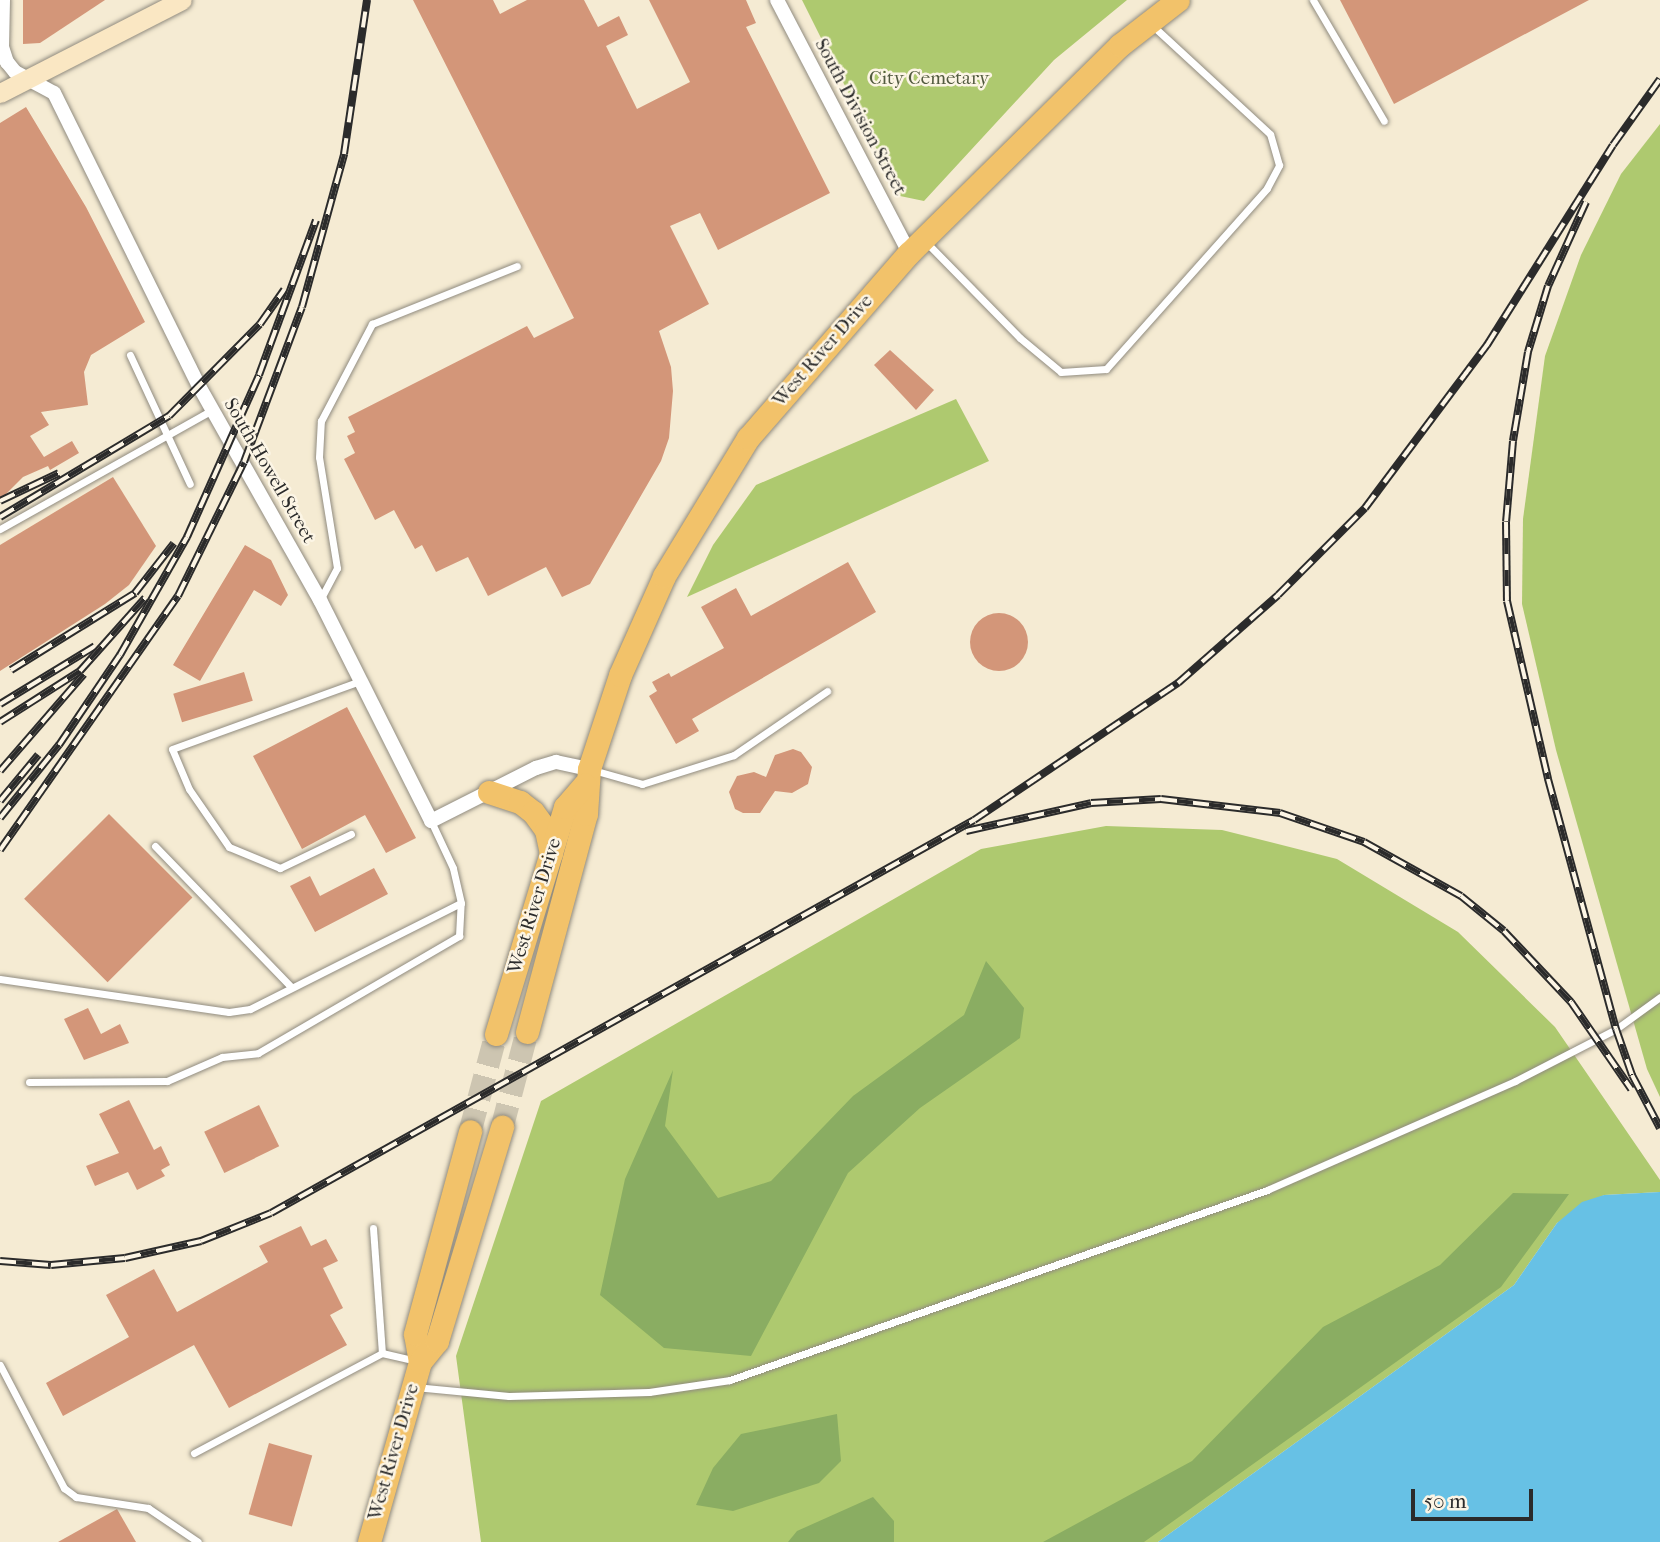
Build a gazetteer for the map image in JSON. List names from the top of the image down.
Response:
{
  "streets": {
    "main road": ["West River Drive"],
    "street": ["South Division Street", "South Howell Street"]
  },
  "crossings": [
    ["South Division Street", "West River Drive"]
  ],
  "parks": ["City Cemetary"],
  "scale_bar": "50 m"
}
